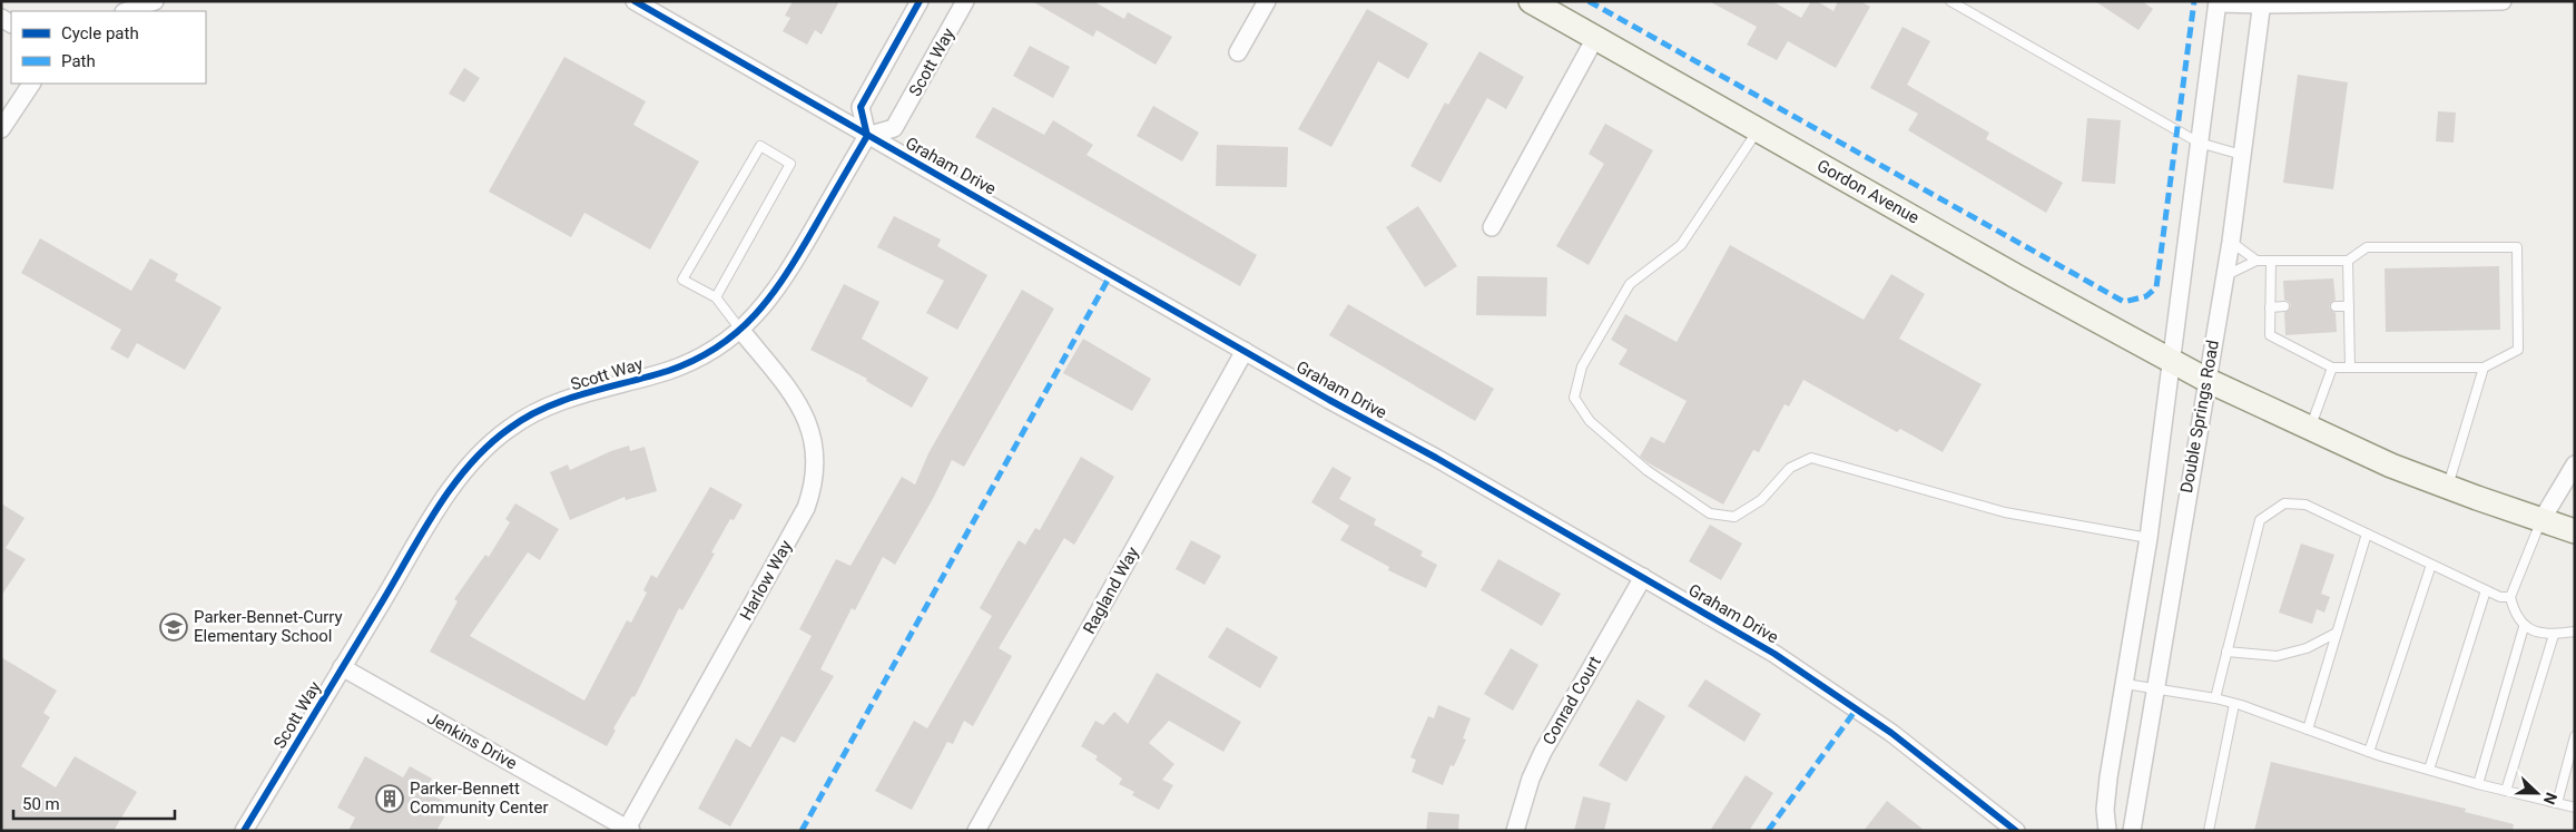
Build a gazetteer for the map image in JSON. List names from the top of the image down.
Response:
{
  "streets": {
    "main road": ["Gordon Avenue"],
    "street": [
      "Scott Way",
      "Graham Drive",
      "Double Springs Road",
      "Harlow Way",
      "Ragland Way",
      "Conrad Court",
      "Jenkins Drive"
    ]
  },
  "crossings": [
    ["Scott Way", "Graham Drive"],
    ["Scott Way", "Harlow Way"],
    ["Scott Way", "Jenkins Drive"],
    ["Graham Drive", "Ragland Way"],
    ["Graham Drive", "Conrad Court"],
    ["Gordon Avenue", "Double Springs Road"],
    ["Harlow Way", "Jenkins Drive"]
  ],
  "places": {
    "school or university": ["Parker-Bennet-Curry Elementary School"],
    "building": ["Parker-Bennett Community Center"]
  },
  "legend": ["Cycle path", "Path"],
  "scale_bar": "50 m",
  "north": "right"
}
